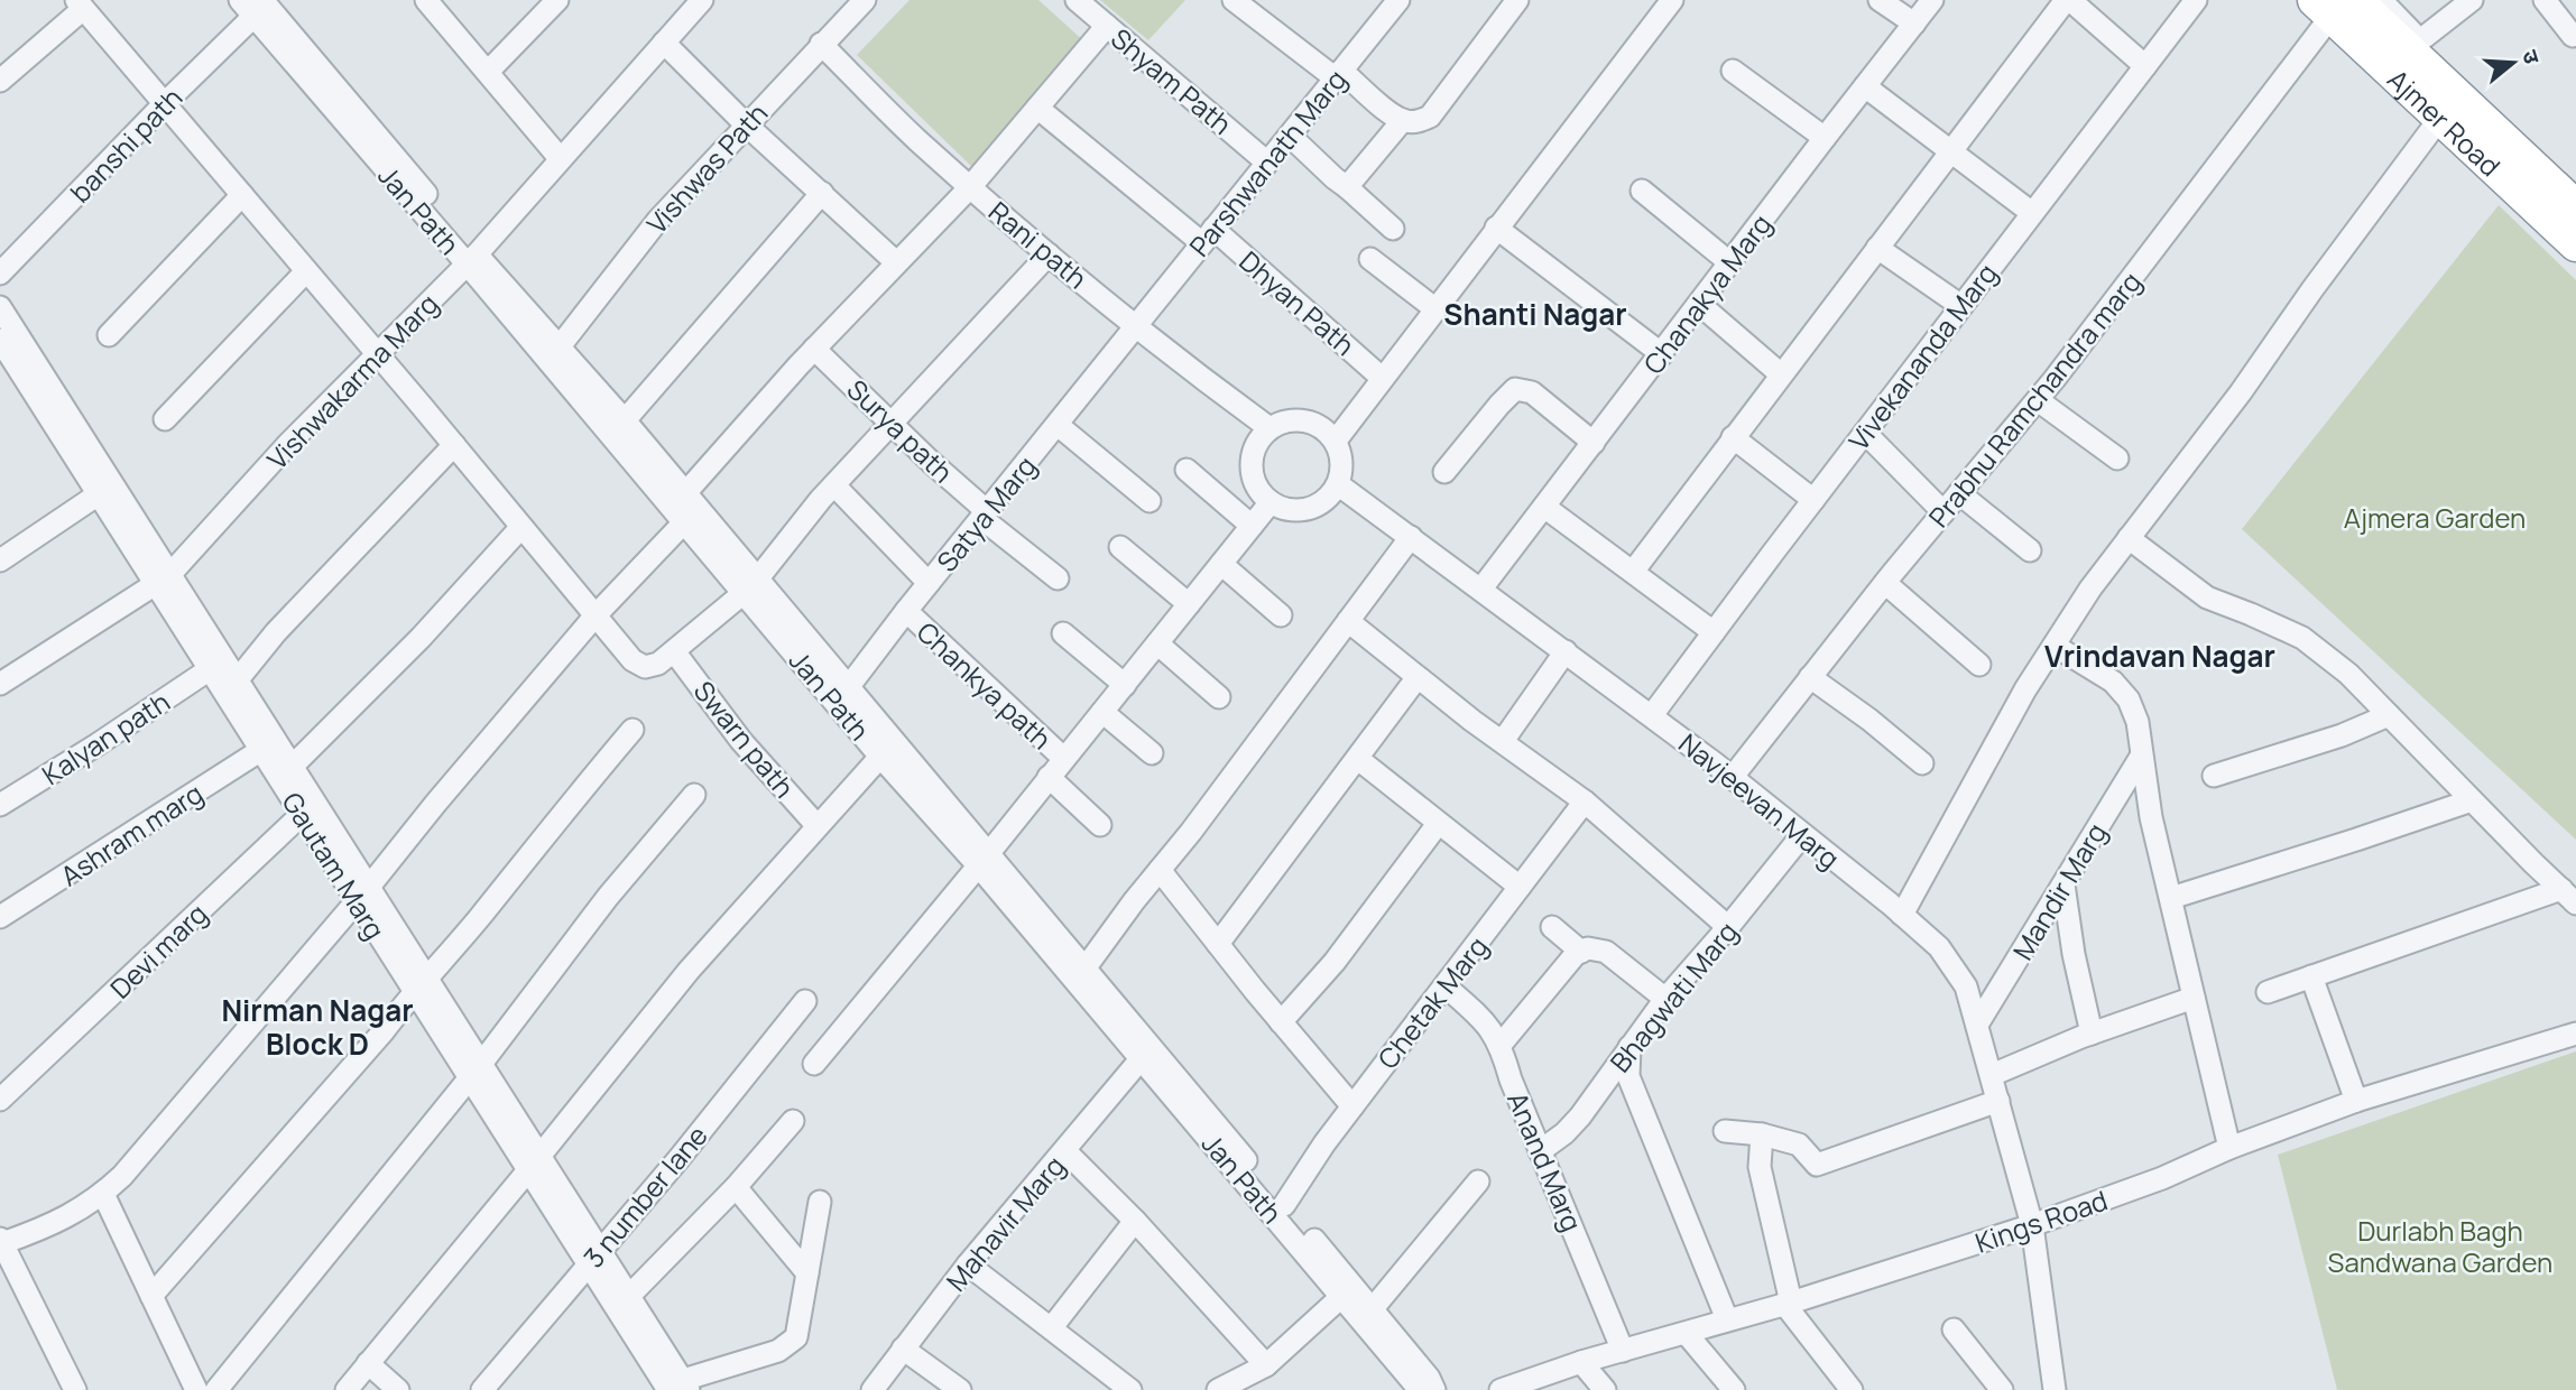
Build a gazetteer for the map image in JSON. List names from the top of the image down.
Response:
{
  "streets": {
    "highway": ["Ajmer Road"],
    "street": [
      "Shyam Path",
      "banshi path",
      "Parshwanath Marg",
      "Vishwas Path",
      "Jan Path",
      "Rani path",
      "Chanakya Marg",
      "Dhyan Path",
      "Vivekananda Marg",
      "Vishwakarma Marg",
      "Prabhu Ramchandra marg",
      "Surya path",
      "Satya Marg",
      "Chankya path",
      "Kalyan path",
      "Swarn path",
      "Navjeevan Marg",
      "Ashram marg",
      "Gautam Marg",
      "Mandir Marg",
      "Devi marg",
      "Bhagwati Marg",
      "Chetak Marg",
      "Anand Marg",
      "3 number lane",
      "Kings Road",
      "Mahavir Marg"
    ]
  },
  "crossings": [
    ["Shyam Path", "Parshwanath Marg"],
    ["Ajmer Road", "Prabhu Ramchandra marg"],
    ["banshi path", "Jan Path"],
    ["Parshwanath Marg", "Rani path"],
    ["Parshwanath Marg", "Dhyan Path"],
    ["Parshwanath Marg", "Satya Marg"],
    ["Vishwas Path", "Jan Path"],
    ["Vishwas Path", "Rani path"],
    ["Jan Path", "Vishwakarma Marg"],
    ["Jan Path", "Satya Marg"],
    ["Jan Path", "Chetak Marg"],
    ["Jan Path", "Mahavir Marg"],
    ["Rani path", "Satya Marg"],
    ["Rani path", "Navjeevan Marg"],
    ["Chanakya Marg", "Navjeevan Marg"],
    ["Vivekananda Marg", "Navjeevan Marg"],
    ["Vishwakarma Marg", "Gautam Marg"],
    ["Prabhu Ramchandra marg", "Navjeevan Marg"],
    ["Surya path", "Satya Marg"],
    ["Satya Marg", "Chankya path"],
    ["Kalyan path", "Gautam Marg"],
    ["Navjeevan Marg", "Mandir Marg"],
    ["Navjeevan Marg", "Bhagwati Marg"],
    ["Navjeevan Marg", "Kings Road"],
    ["Ashram marg", "Gautam Marg"],
    ["Gautam Marg", "Devi marg"],
    ["Bhagwati Marg", "Anand Marg"],
    ["Chetak Marg", "Anand Marg"],
    ["Anand Marg", "Kings Road"]
  ],
  "districts": ["Shanti Nagar", "Vrindavan Nagar", "Nirman Nagar Block D"],
  "parks": ["Ajmera Garden", "Durlabh Bagh Sandwana Garden"],
  "north": "right"
}
